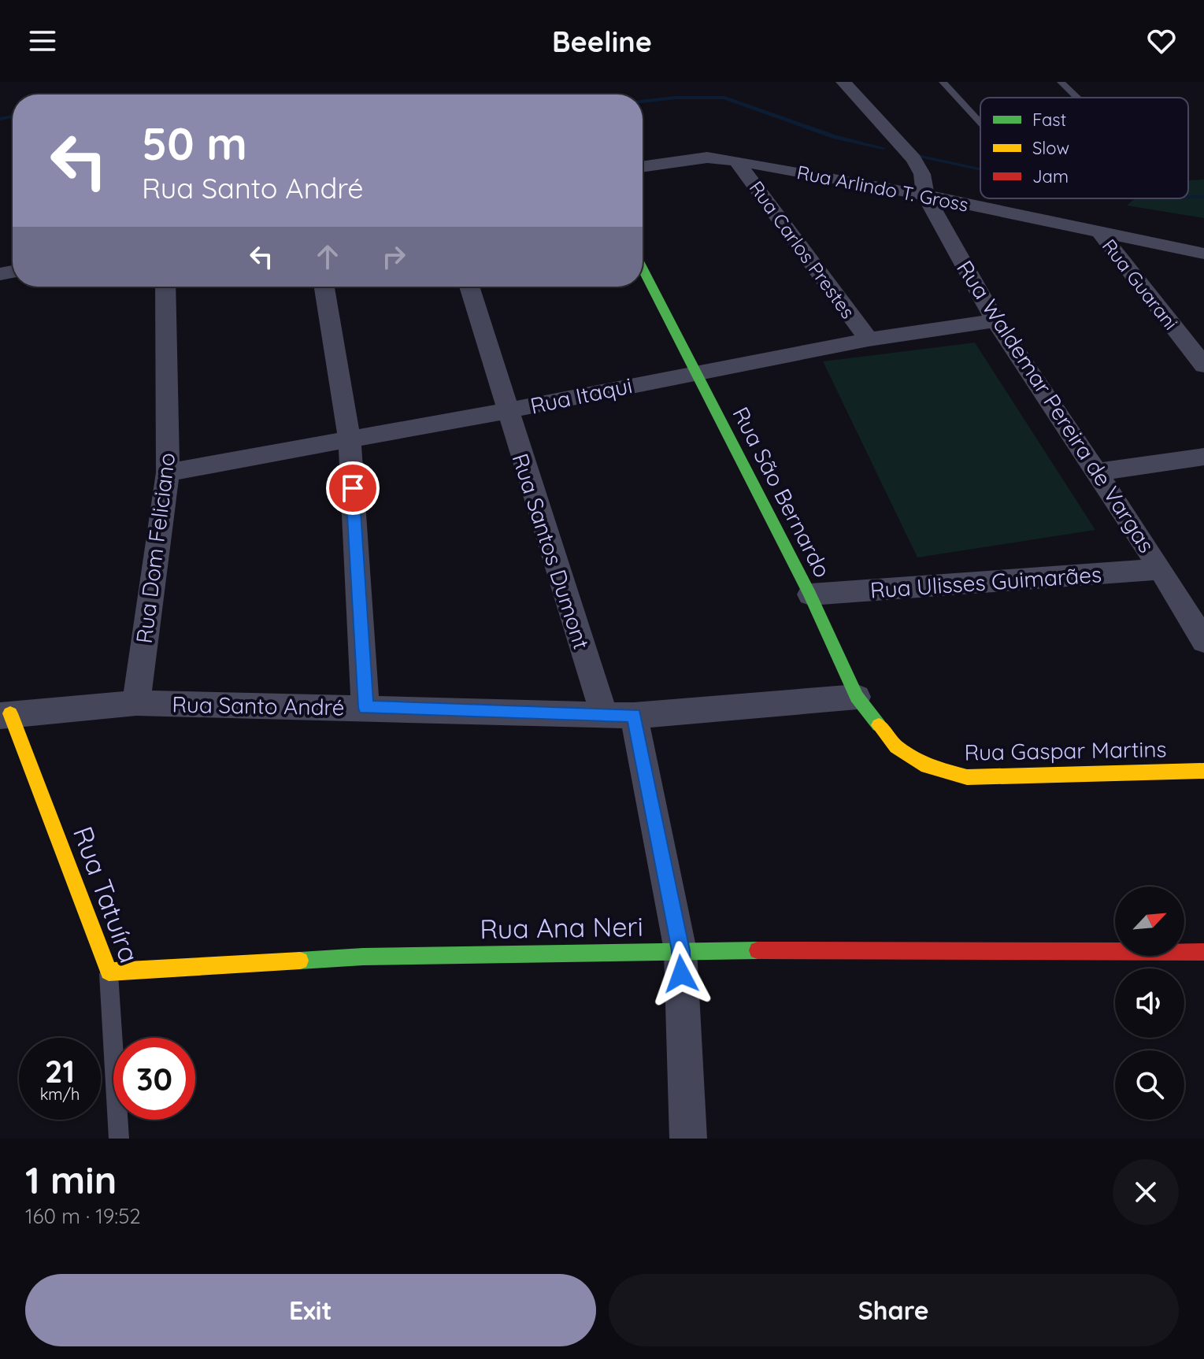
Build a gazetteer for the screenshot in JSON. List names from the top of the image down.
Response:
{
  "streets": {
    "street": [
      "Rua Arlindo T. Gross",
      "Rua Carlos Prestes",
      "Rua Guarani",
      "Rua Itaqui",
      "Rua Waldemar Pereira de Vargas",
      "Rua São Bernardo",
      "Rua Dom Feliciano",
      "Rua Santos Dumont",
      "Rua Ulisses Guimarães",
      "Rua Santo André",
      "Rua Gaspar Martins",
      "Rua Tatuíra",
      "Rua Ana Neri"
    ]
  },
  "crossings": [
    ["Rua Arlindo T. Gross", "Rua Carlos Prestes"],
    ["Rua Arlindo T. Gross", "Rua Guarani"],
    ["Rua Arlindo T. Gross", "Rua Waldemar Pereira de Vargas"],
    ["Rua Carlos Prestes", "Rua Itaqui"],
    ["Rua Itaqui", "Rua Waldemar Pereira de Vargas"],
    ["Rua Itaqui", "Rua São Bernardo"],
    ["Rua Itaqui", "Rua Dom Feliciano"],
    ["Rua Itaqui", "Rua Santos Dumont"],
    ["Rua Waldemar Pereira de Vargas", "Rua Ulisses Guimarães"],
    ["Rua São Bernardo", "Rua Ulisses Guimarães"],
    ["Rua São Bernardo", "Rua Santo André"],
    ["Rua São Bernardo", "Rua Gaspar Martins"],
    ["Rua Dom Feliciano", "Rua Santo André"],
    ["Rua Santos Dumont", "Rua Santo André"],
    ["Rua Santos Dumont", "Rua Ana Neri"],
    ["Rua Santo André", "Rua Tatuíra"],
    ["Rua Tatuíra", "Rua Ana Neri"]
  ],
  "legend": ["Fast", "Slow", "Jam"],
  "north": "top right",
  "page": {
    "header": "Beeline",
    "turn": ["50 m", "Rua Santo André"],
    "speed": "21 km/h",
    "limit": "30",
    "heading": ["1 min", "160 m · 19:52"],
    "buttons": ["Exit", "Share"]
  }
}
